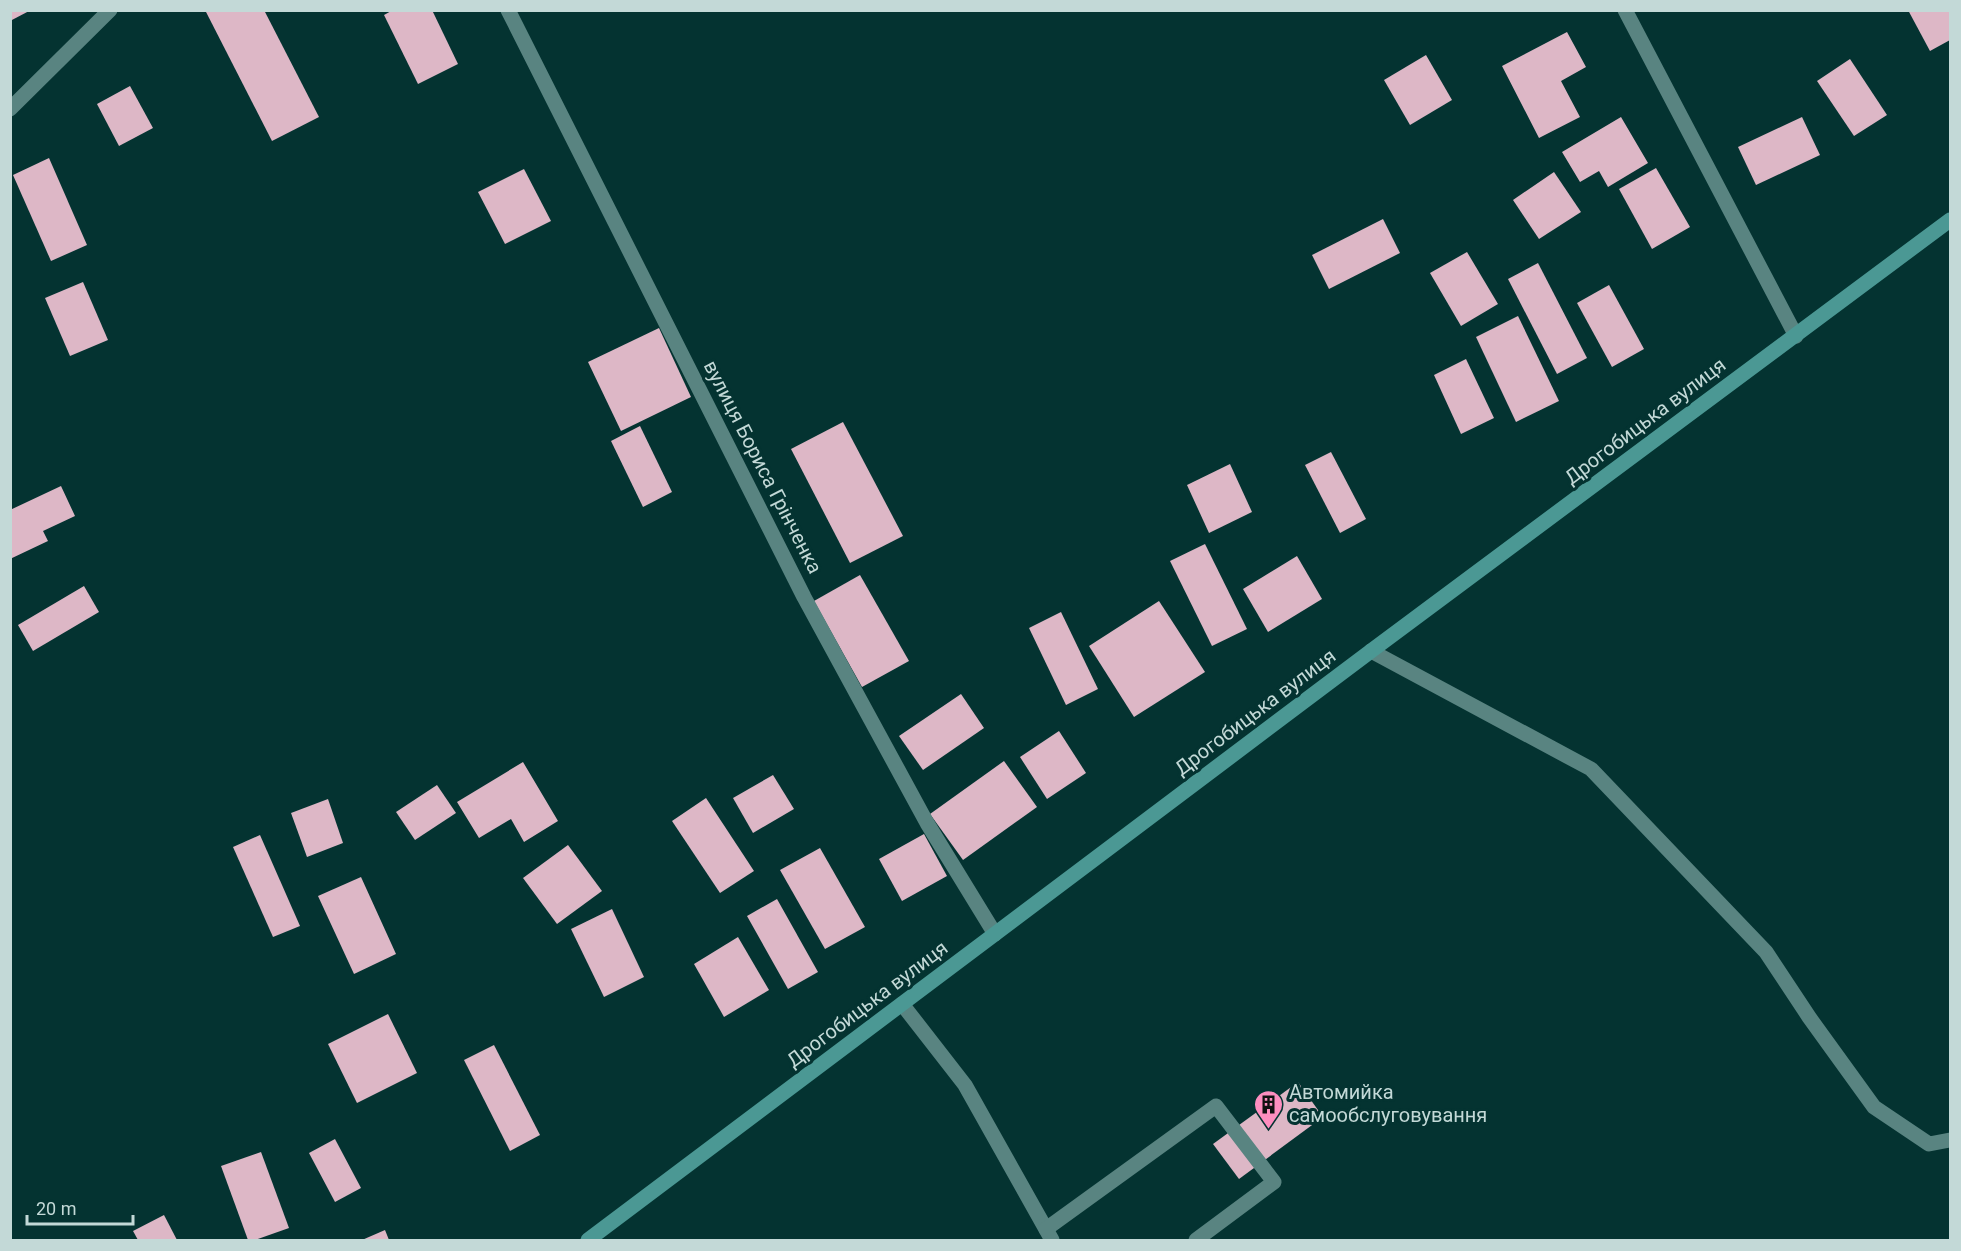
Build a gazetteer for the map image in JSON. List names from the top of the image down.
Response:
{
  "streets": {
    "main road": ["Дрогобицька вулиця"],
    "street": ["вулиця Бориса Грінченка"]
  },
  "crossings": [
    ["Дрогобицька вулиця", "вулиця Бориса Грінченка"]
  ],
  "places": {
    "building": ["Автомийка самообслуговування"]
  },
  "scale_bar": "20 m"
}
